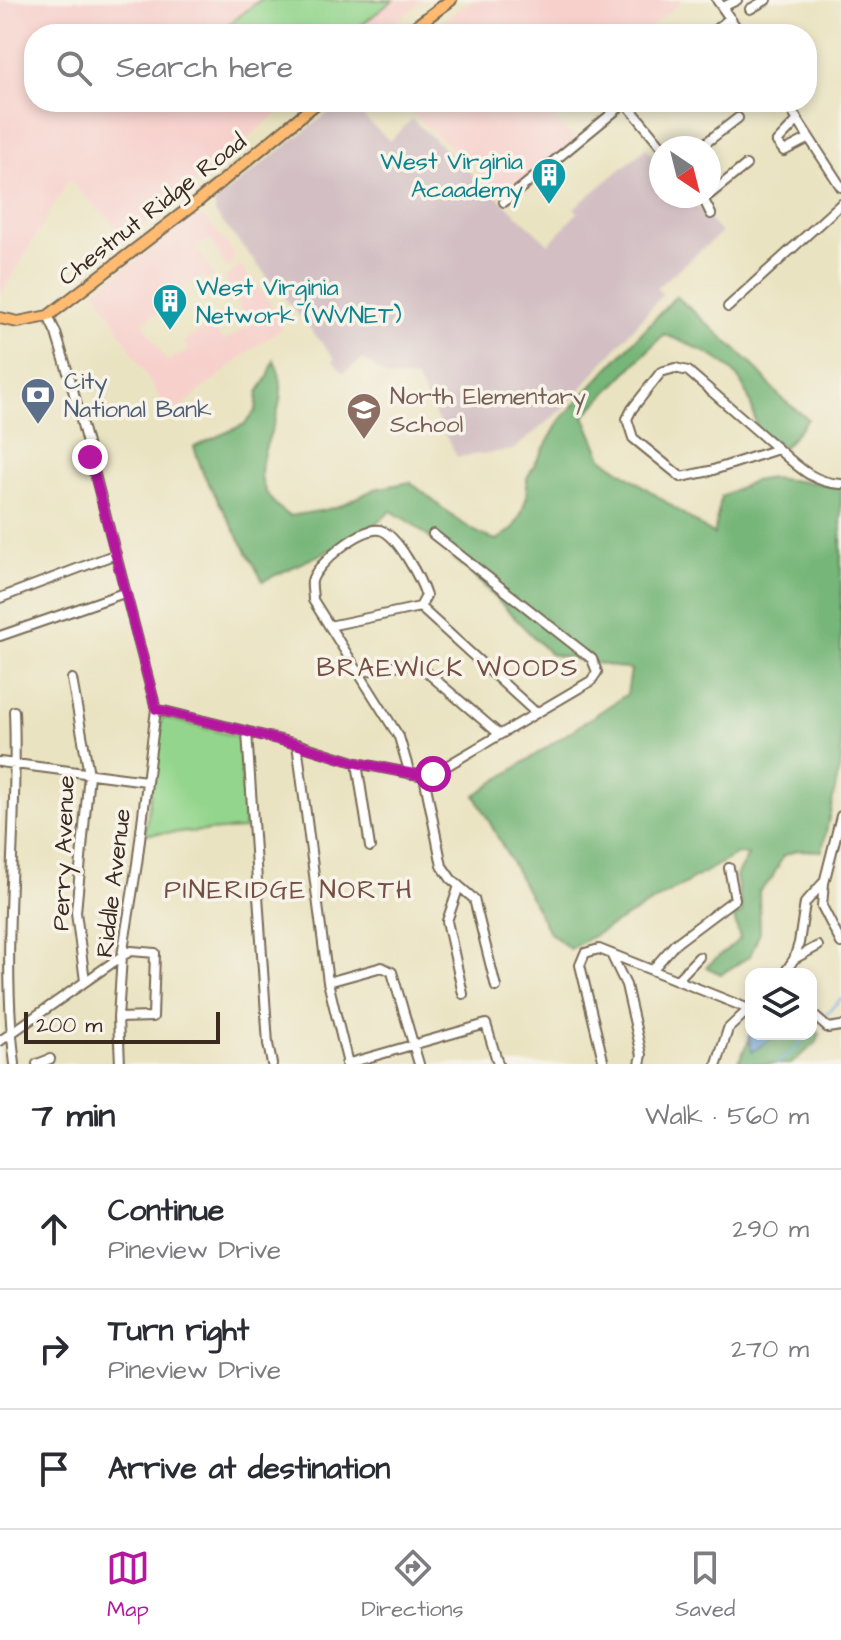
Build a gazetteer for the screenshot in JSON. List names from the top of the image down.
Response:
{
  "streets": {
    "main road": ["Chestnut Ridge Road"],
    "street": ["Perry Avenue", "Riddle Avenue"]
  },
  "districts": ["BRAEWICK WOODS", "PINERIDGE NORTH"],
  "places": {
    "building": ["West Virginia Acaademy", "West Virginia Network (WVNET)"],
    "bank": ["City National Bank"],
    "school or university": ["North Elementary School"]
  },
  "scale_bar": "200 m",
  "north": "bottom right",
  "page": {
    "search": "Search here",
    "scale": "200 m",
    "heading": ["7 min", "Walk · 560 m"],
    "list": [
      ["Continue", "Pineview Drive", "290 m"],
      ["Turn right", "Pineview Drive", "270 m"],
      "Arrive at destination"
    ],
    "nav": ["Map", "Directions", "Saved"]
  }
}
